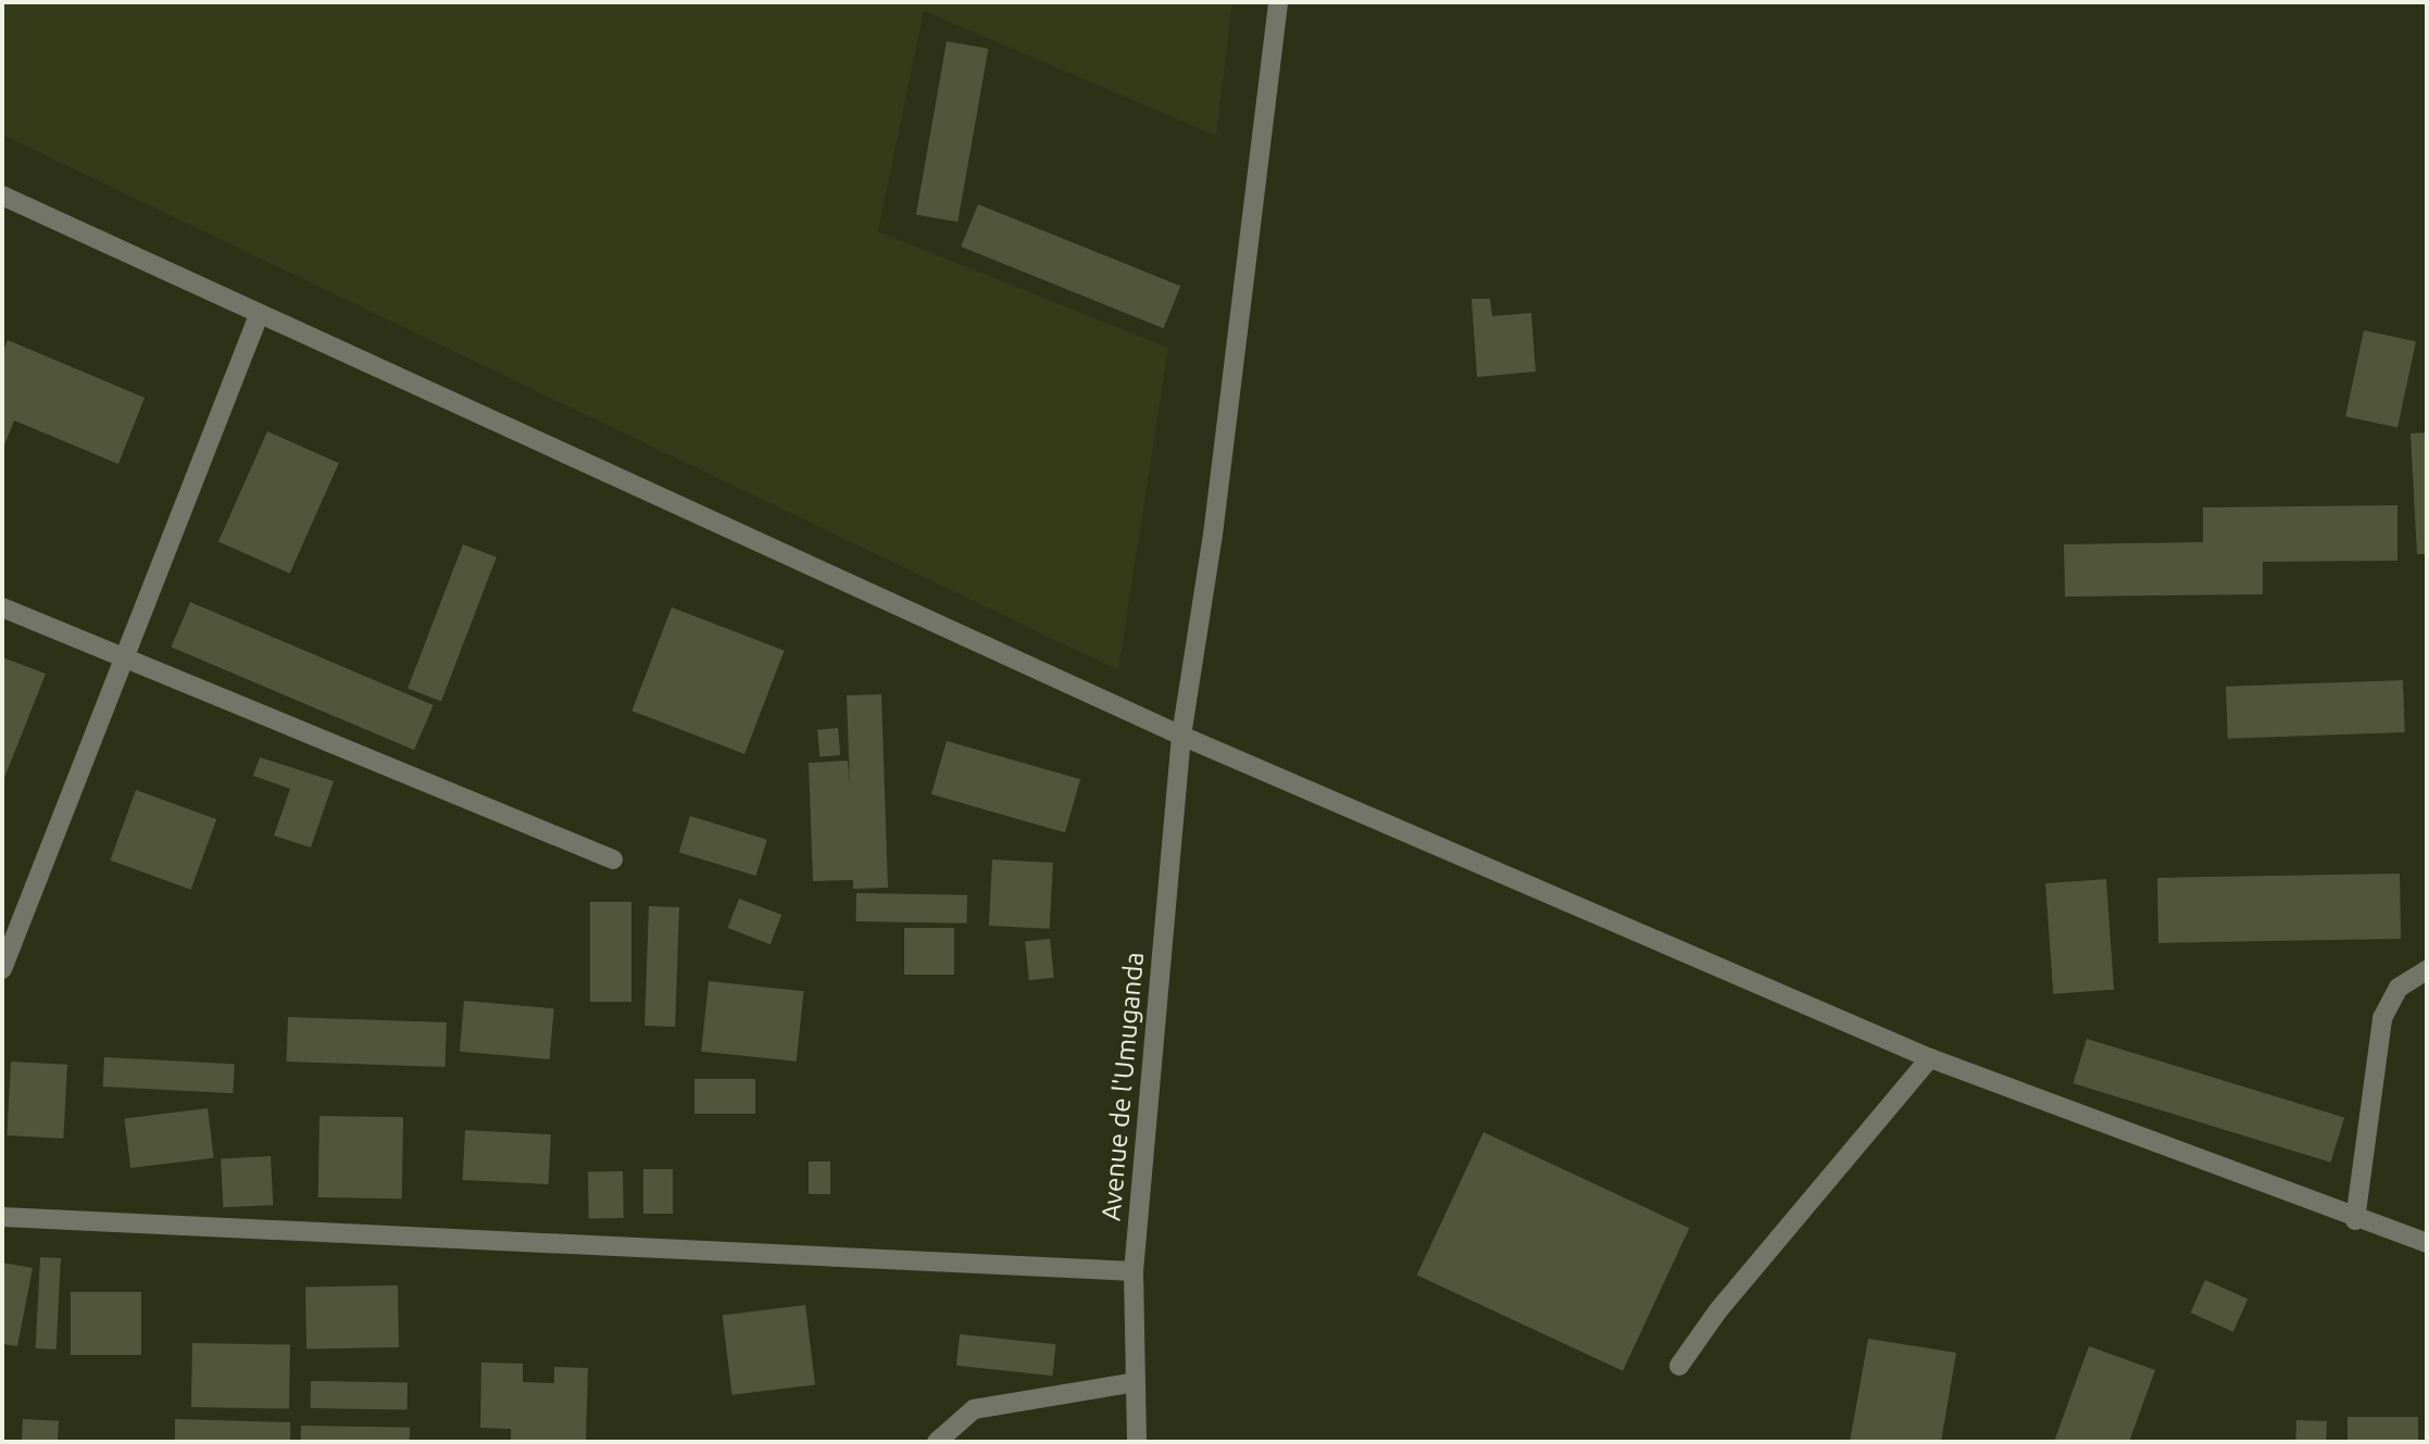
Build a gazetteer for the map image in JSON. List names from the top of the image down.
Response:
{
  "streets": {
    "street": ["Avenue de l'Umuganda"]
  }
}
